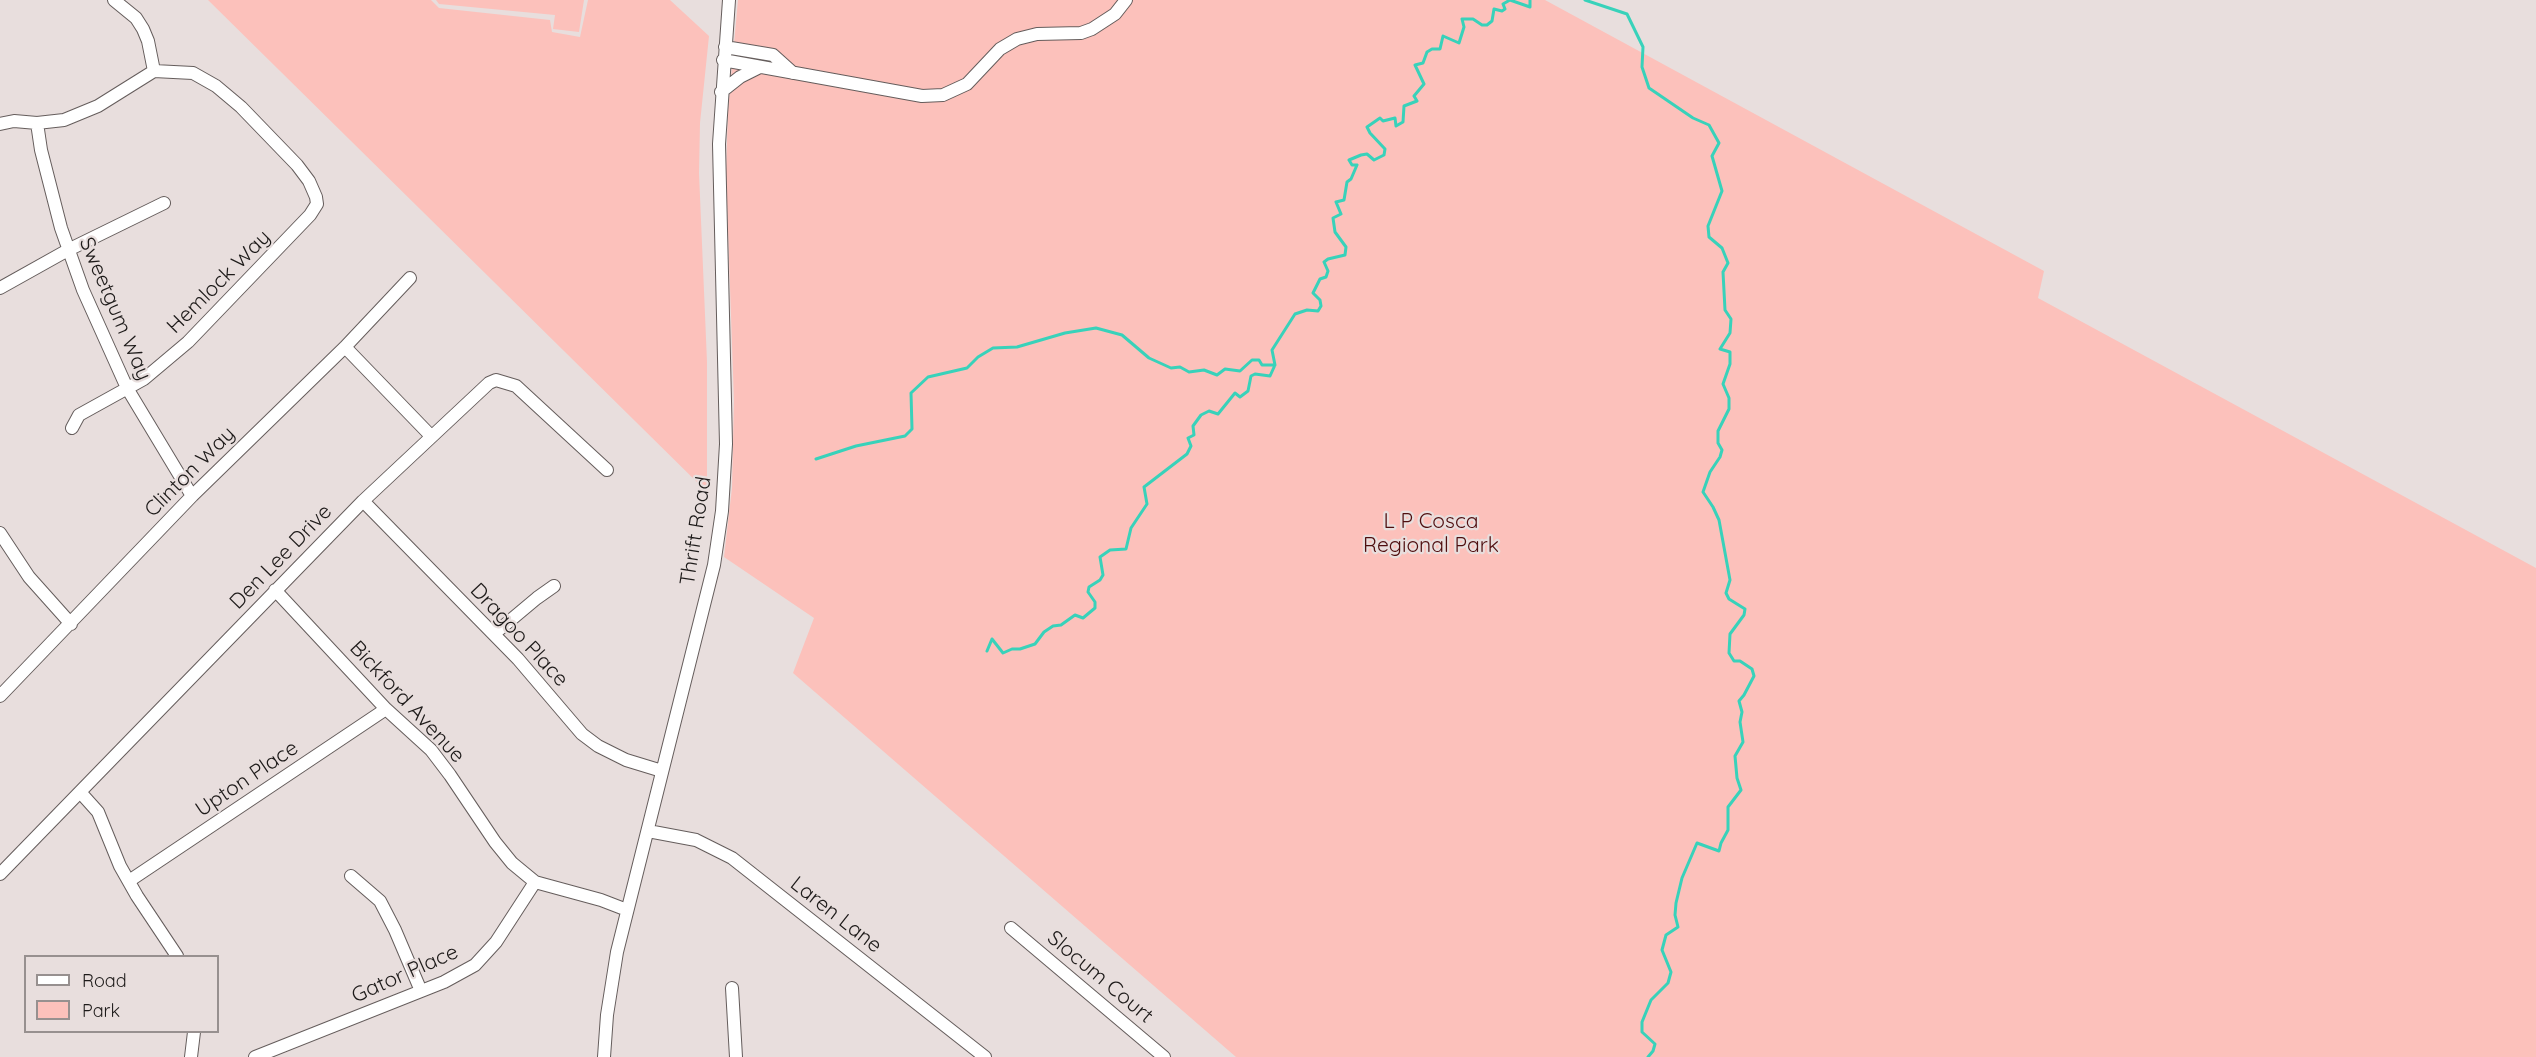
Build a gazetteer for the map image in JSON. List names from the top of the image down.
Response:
{
  "streets": {
    "street": [
      "Hemlock Way",
      "Sweetgum Way",
      "Clinton Way",
      "Thrift Road",
      "Den Lee Drive",
      "Dragoo Place",
      "Bickford Avenue",
      "Upton Place",
      "Laren Lane",
      "Gator Place",
      "Slocum Court"
    ]
  },
  "crossings": [
    ["Hemlock Way", "Sweetgum Way"],
    ["Sweetgum Way", "Clinton Way"],
    ["Thrift Road", "Dragoo Place"],
    ["Thrift Road", "Bickford Avenue"],
    ["Thrift Road", "Laren Lane"],
    ["Den Lee Drive", "Dragoo Place"],
    ["Den Lee Drive", "Bickford Avenue"],
    ["Bickford Avenue", "Upton Place"],
    ["Bickford Avenue", "Gator Place"]
  ],
  "parks": ["L P Cosca Regional Park"],
  "legend": ["Road", "Park"]
}
